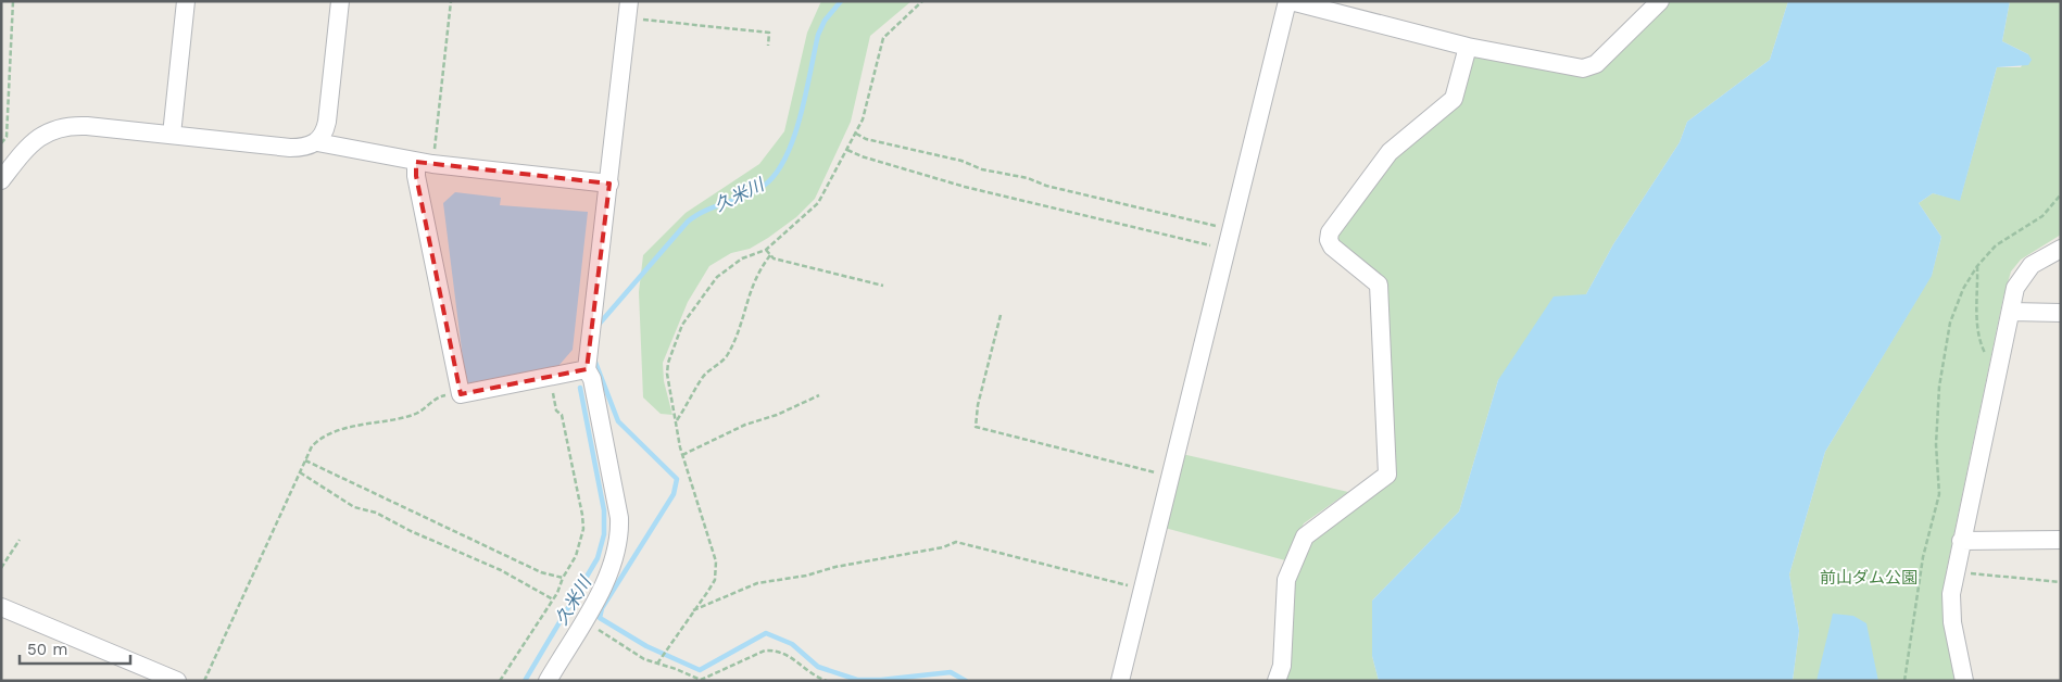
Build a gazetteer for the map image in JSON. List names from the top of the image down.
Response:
{
  "water": ["久米川"],
  "parks": ["前山ダム公園"],
  "scale_bar": "50 m"
}
